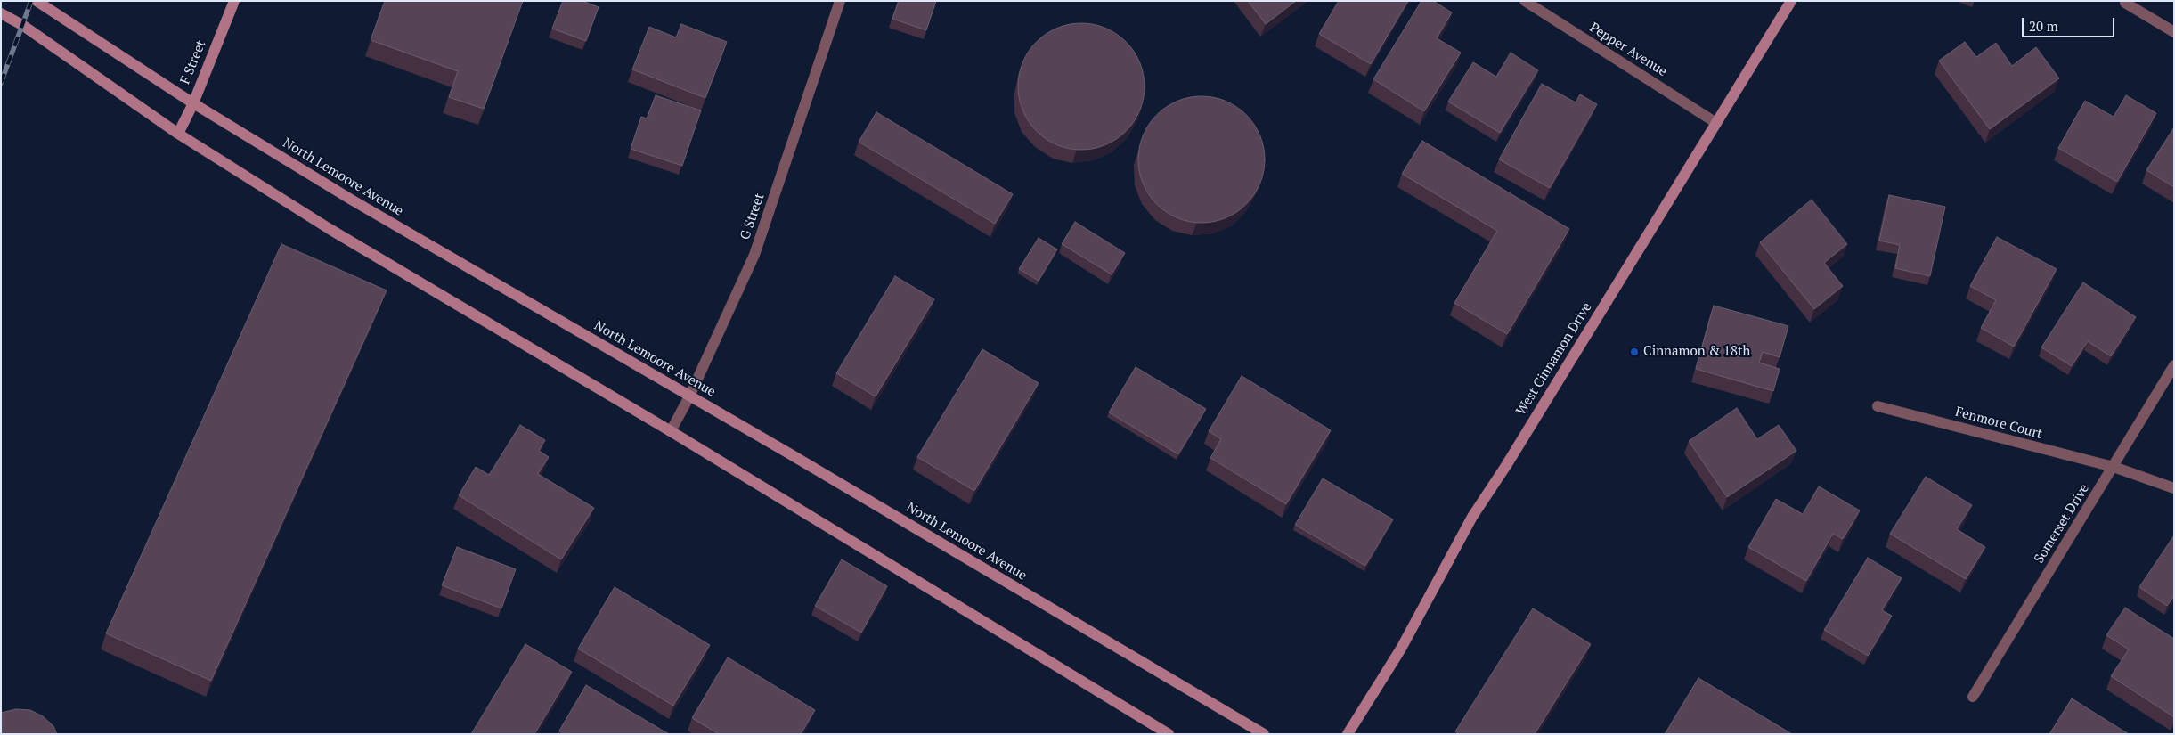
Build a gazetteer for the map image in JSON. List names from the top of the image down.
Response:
{
  "streets": {
    "main road": ["F Street", "North Lemoore Avenue", "West Cinnamon Drive"],
    "street": [
      "Pepper Avenue",
      "G Street",
      "Fenmore Court",
      "Somerset Drive"
    ]
  },
  "crossings": [
    ["Pepper Avenue", "West Cinnamon Drive"],
    ["F Street", "North Lemoore Avenue"],
    ["North Lemoore Avenue", "G Street"],
    ["Fenmore Court", "Somerset Drive"]
  ],
  "places": ["Cinnamon & 18th"],
  "scale_bar": "20 m"
}
